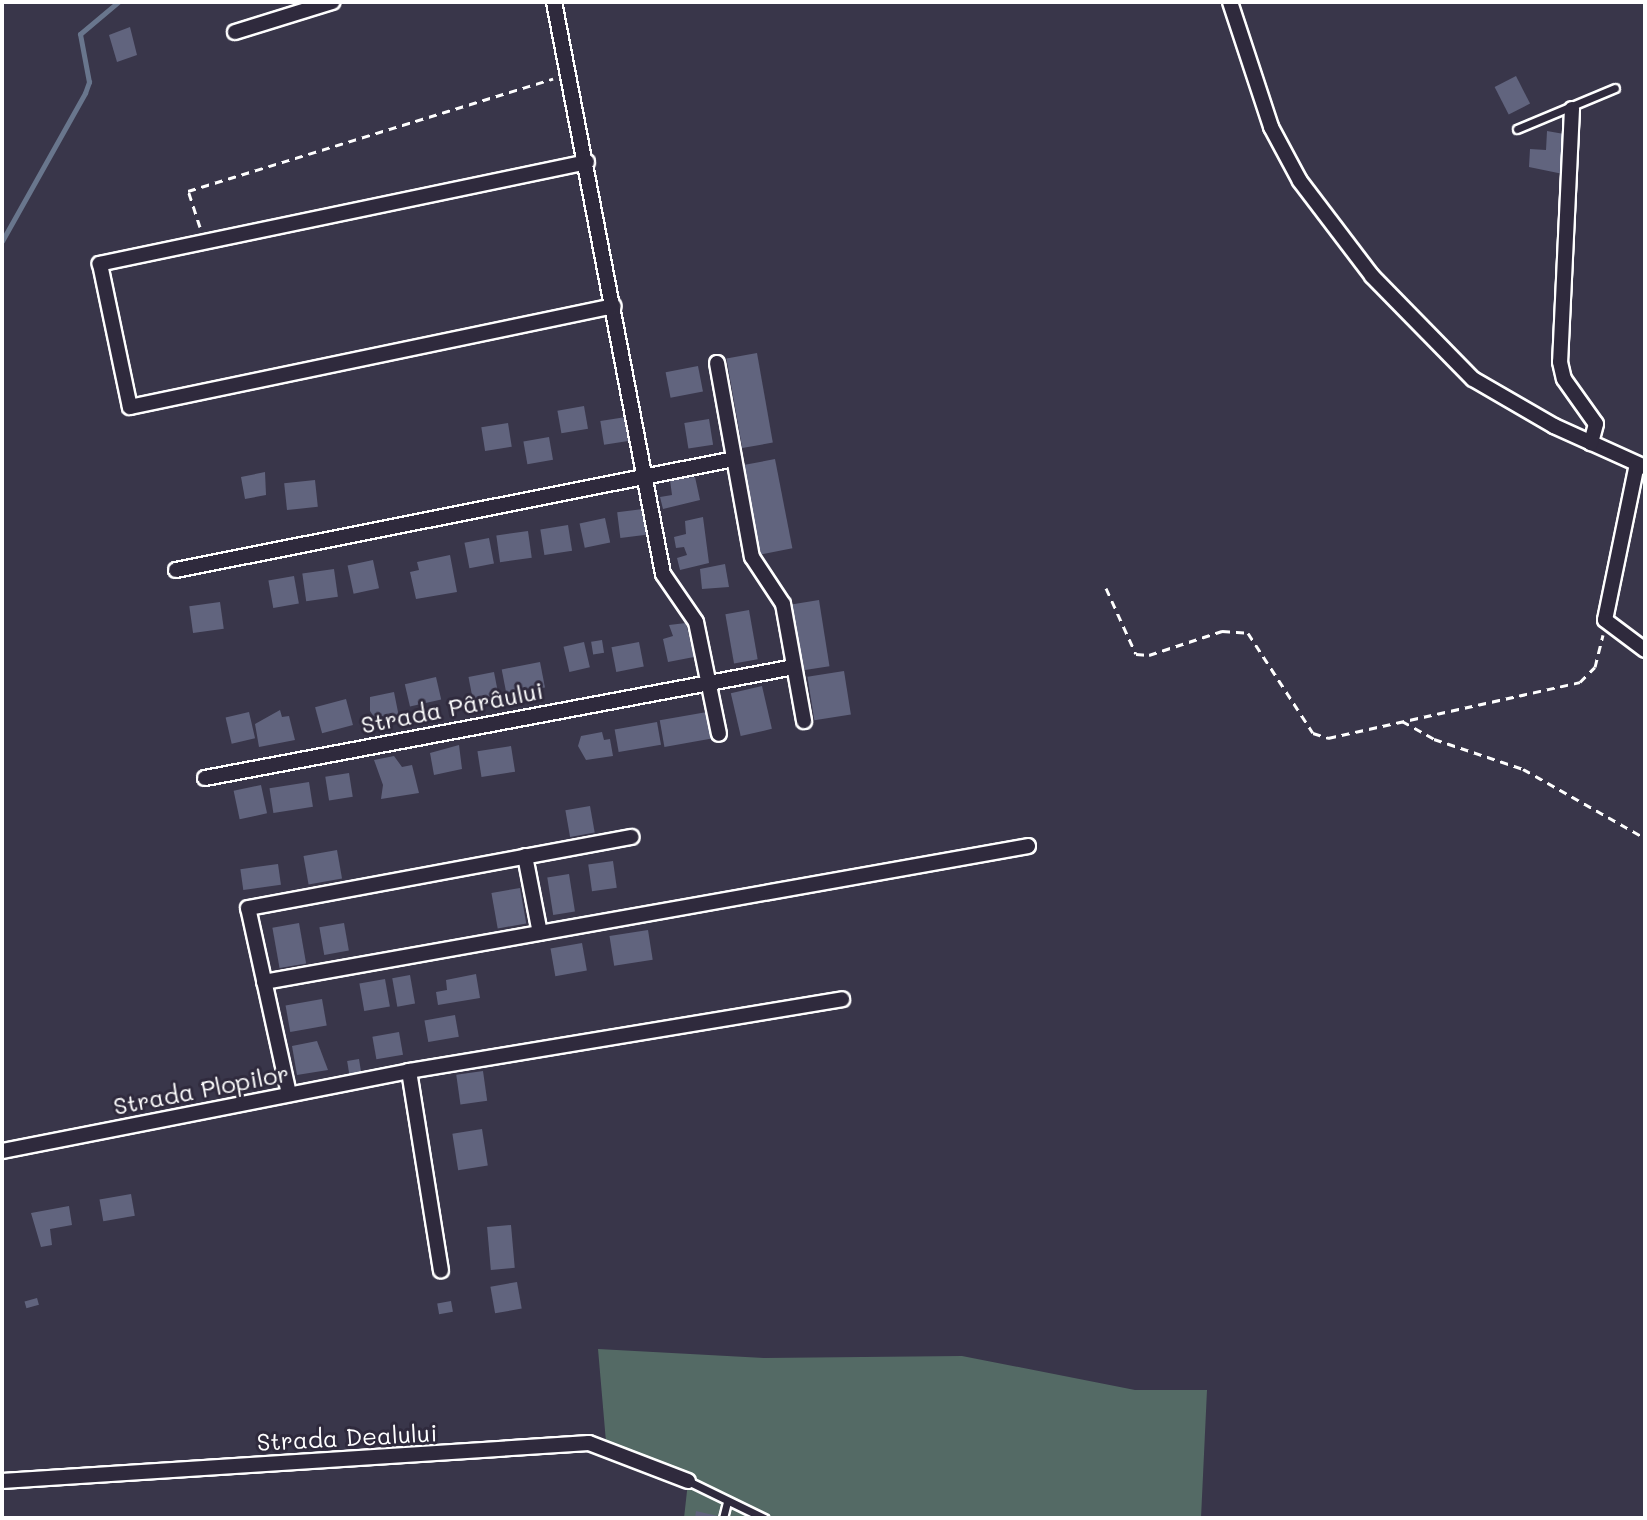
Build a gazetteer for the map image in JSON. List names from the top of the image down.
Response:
{
  "streets": {
    "street": ["Strada Pârâului", "Strada Plopilor", "Strada Dealului"]
  }
}
